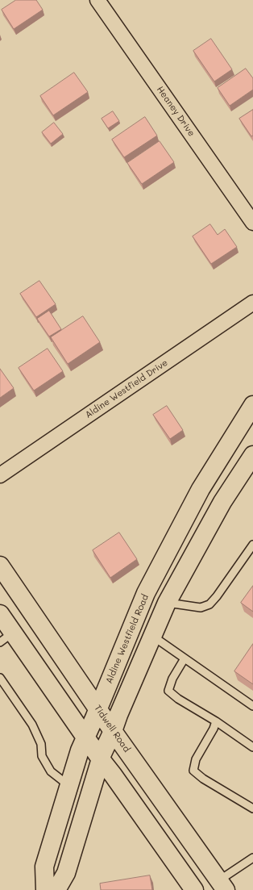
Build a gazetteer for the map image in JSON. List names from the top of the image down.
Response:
{
  "streets": {
    "main road": ["Aldine Westfield Road", "Tidwell Road"],
    "street": ["Heaney Drive", "Aldine Westfield Drive"]
  },
  "crossings": [
    ["Aldine Westfield Road", "Tidwell Road"]
  ]
}
